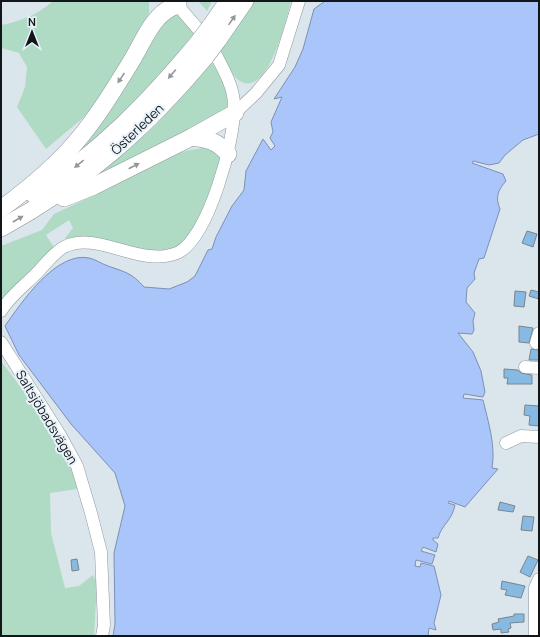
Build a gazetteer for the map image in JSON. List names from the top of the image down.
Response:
{
  "streets": {
    "highway": ["Österleden"],
    "street": ["Saltsjöbadsvägen"]
  },
  "north": "top"
}
